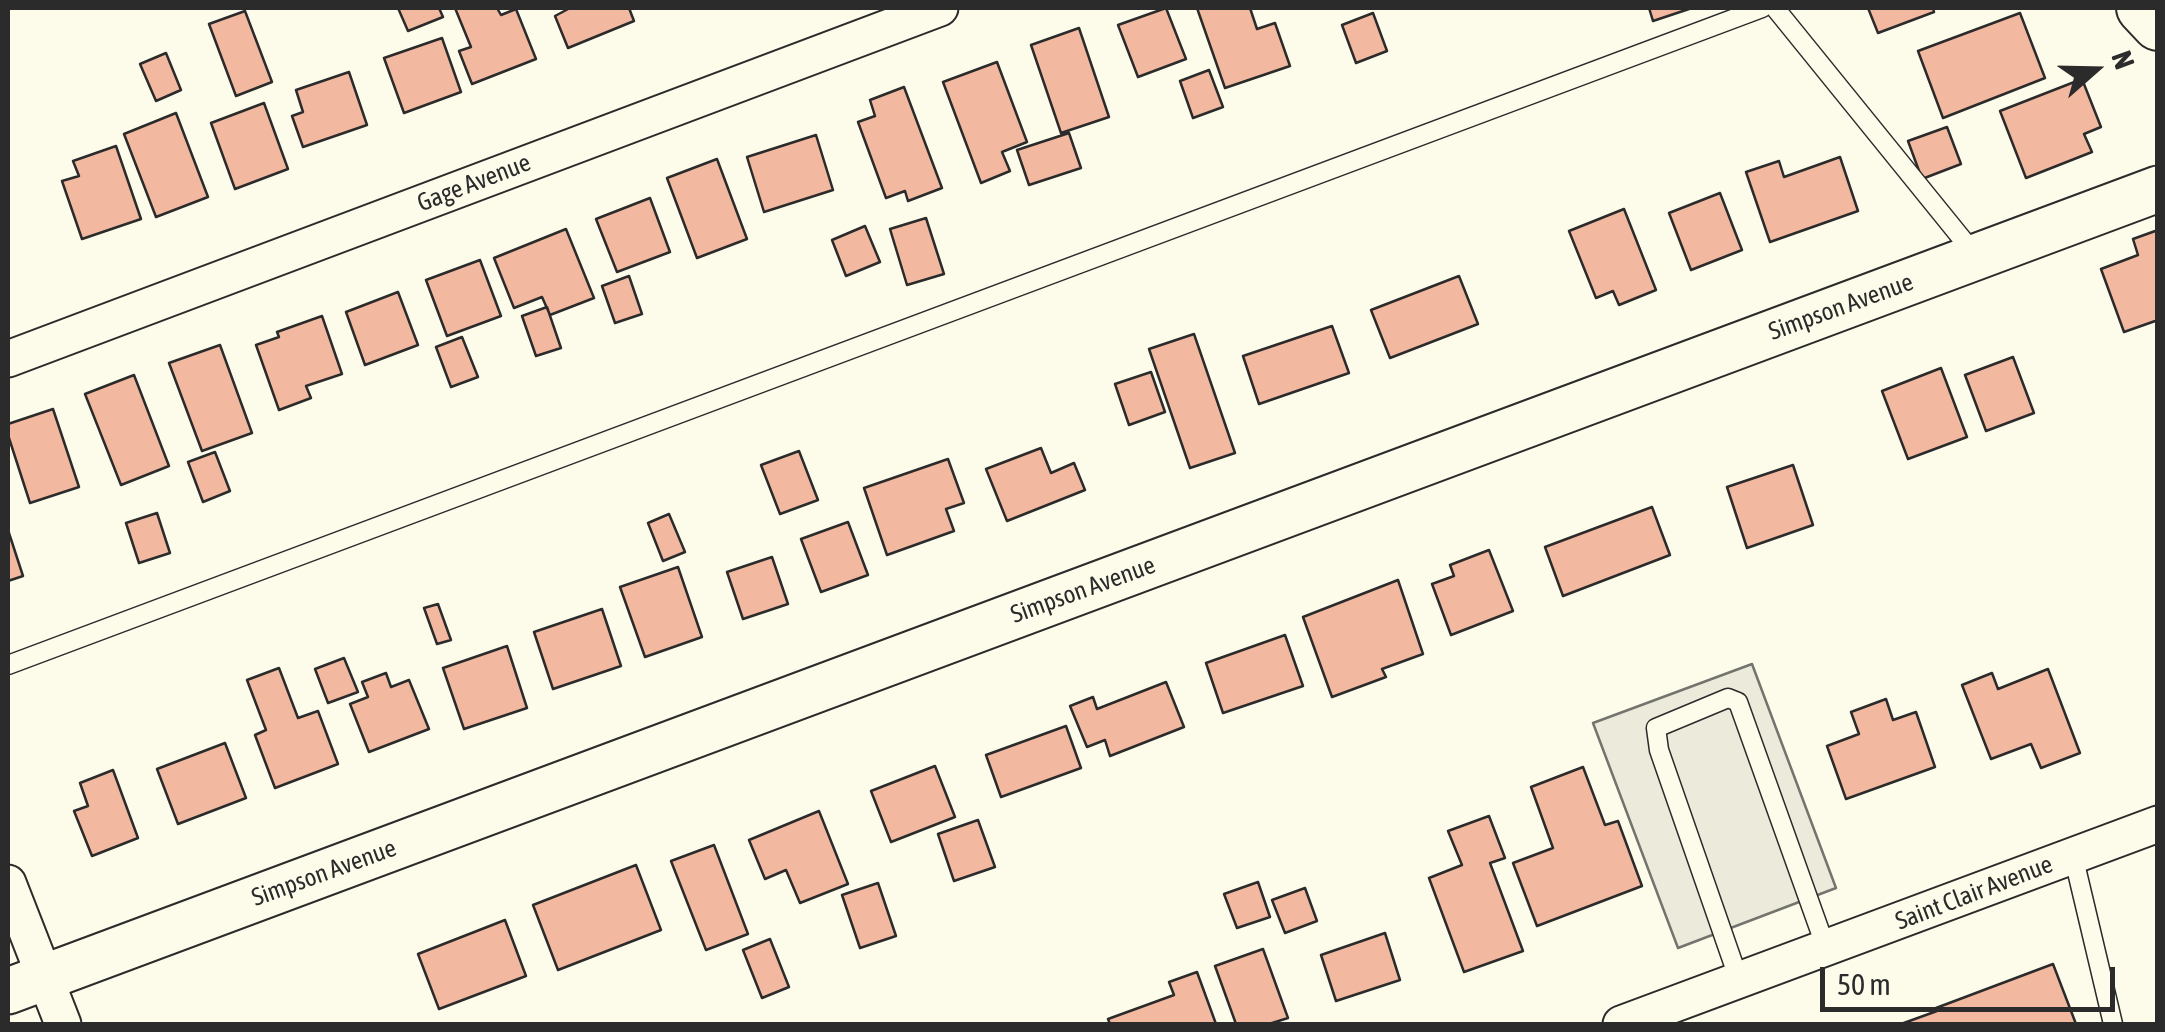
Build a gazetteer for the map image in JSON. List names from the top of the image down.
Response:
{
  "streets": {
    "street": ["Gage Avenue", "Simpson Avenue", "Saint Clair Avenue"]
  },
  "scale_bar": "50 m",
  "north": "right"
}
